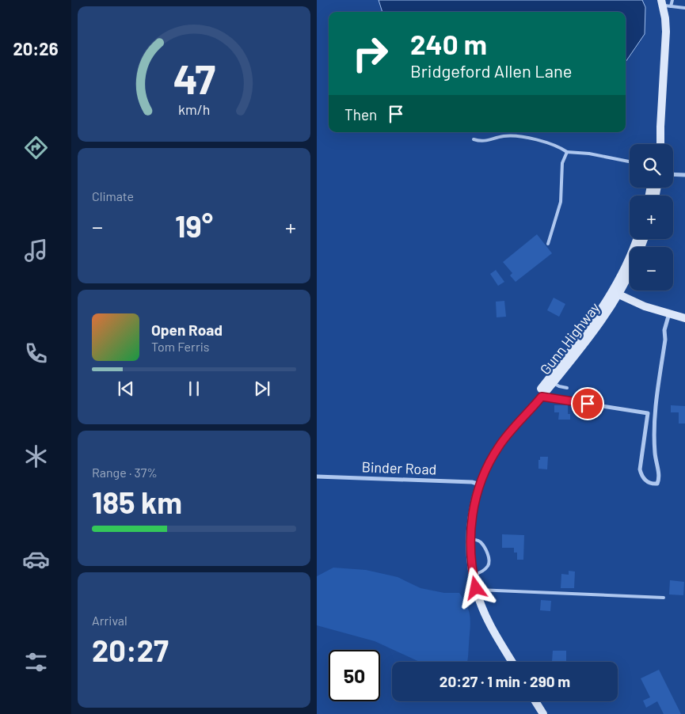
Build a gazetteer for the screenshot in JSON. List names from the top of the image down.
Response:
{
  "streets": {
    "main road": ["Gunn Highway"],
    "street": ["Binder Road"]
  },
  "crossings": [
    ["Gunn Highway", "Binder Road"]
  ],
  "page": {
    "tabs": "20:26",
    "turn": ["240 m", "Bridgeford Allen Lane"],
    "then": "Then",
    "map_buttons": ["+", "−"],
    "tile": [
      "Climate",
      ["Range · 37%", "185 km"],
      ["Arrival", "20:27"]
    ],
    "heat": ["−", "19°", "+"],
    "song": ["Open Road", "Tom Ferris"],
    "limit": "50",
    "trip": "20:27 · 1 min · 290 m",
    "gauge": ["47", "km/h"]
  }
}
